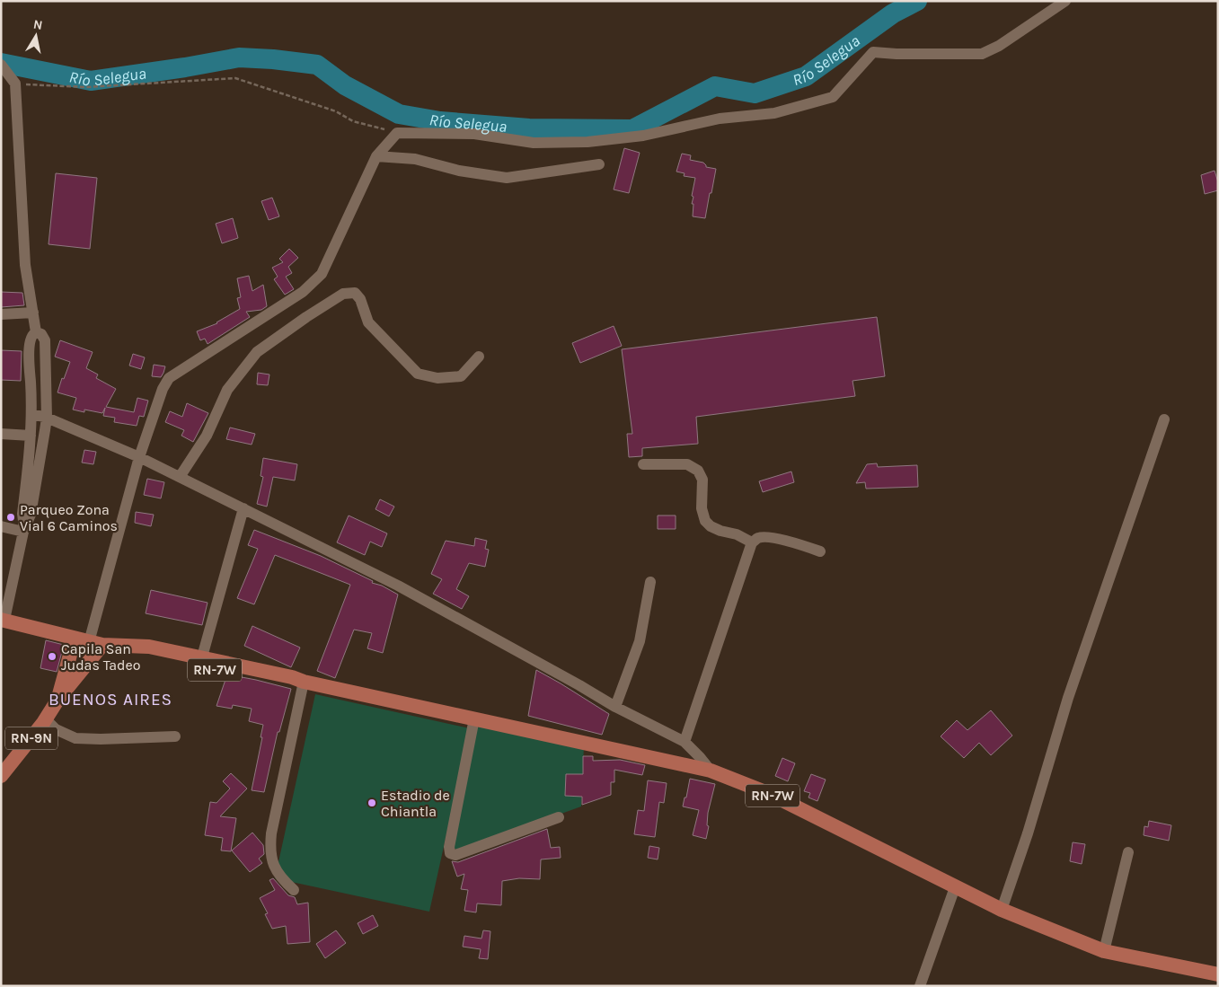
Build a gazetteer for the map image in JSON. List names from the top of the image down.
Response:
{
  "streets": {
    "main road": ["RN-7W", "RN-9N"]
  },
  "crossings": [
    ["RN-7W", "RN-9N"]
  ],
  "districts": ["BUENOS AIRES"],
  "water": ["Río Selegua"],
  "places": ["Parqueo Zona Vial 6 Caminos", "Capila San Judas Tadeo", "Estadio de Chiantla"],
  "north": "top"
}
